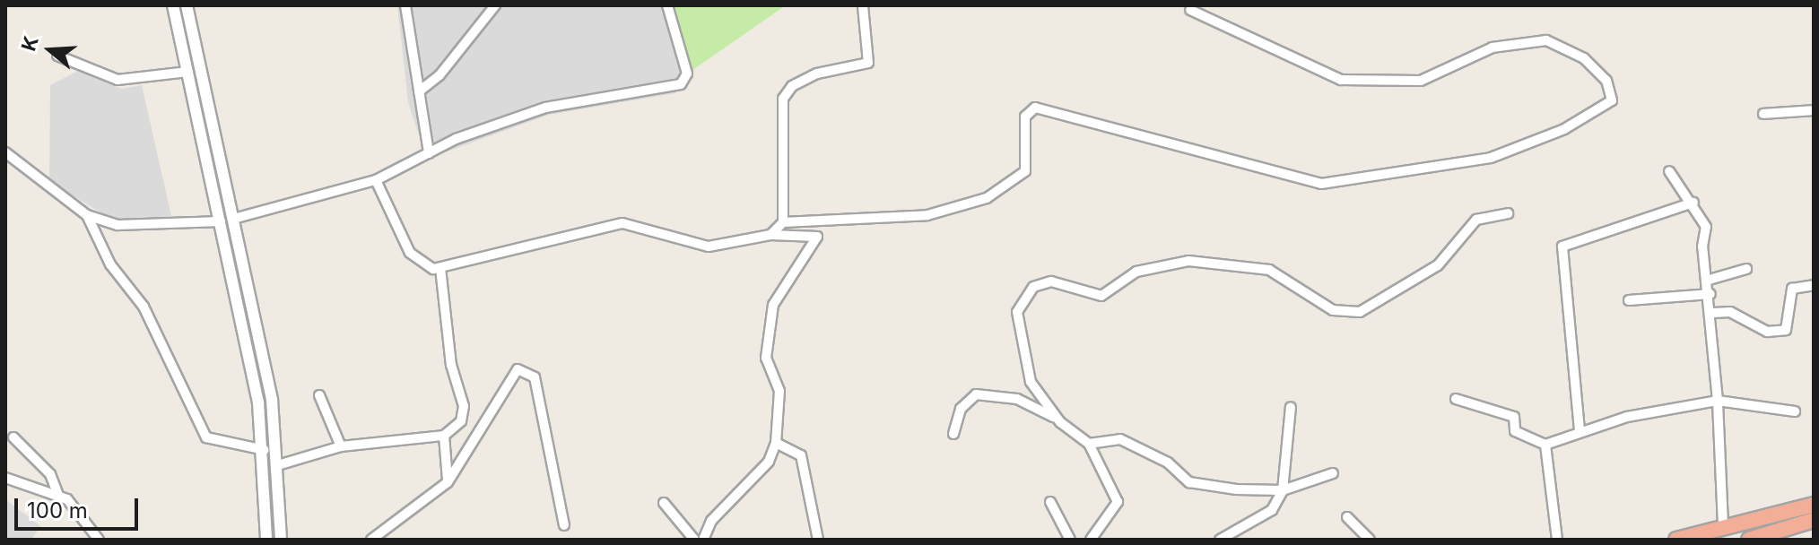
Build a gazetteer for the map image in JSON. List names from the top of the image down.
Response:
{
  "scale_bar": "100 m",
  "north": "left"
}
